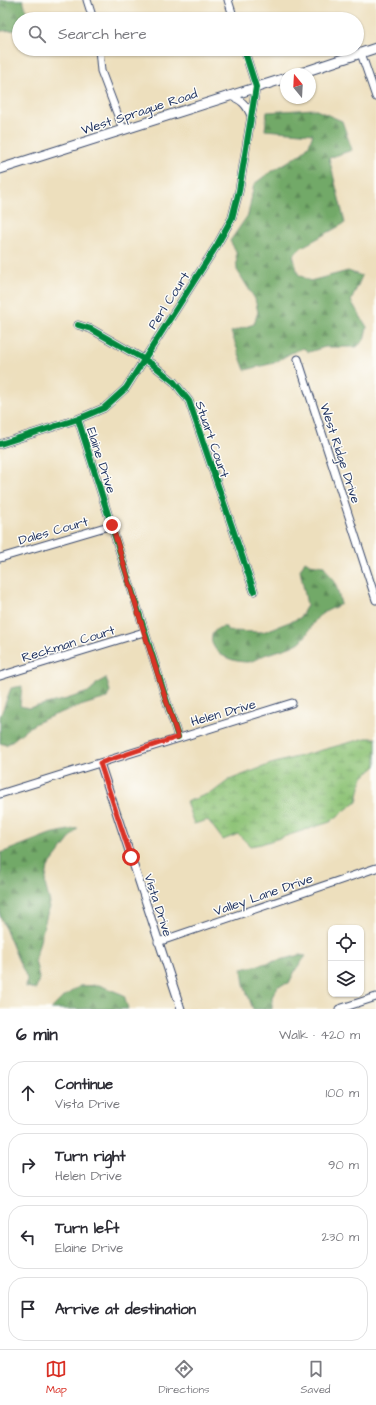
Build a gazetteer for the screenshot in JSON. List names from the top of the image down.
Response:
{
  "streets": {
    "street": [
      "West Sprague Road",
      "Perl Court",
      "Stuart Court",
      "West Ridge Drive",
      "Elaine Drive",
      "Dales Court",
      "Reckman Court",
      "Helen Drive",
      "Valley Lane Drive",
      "Vista Drive"
    ]
  },
  "crossings": [
    ["West Sprague Road", "Perl Court"],
    ["Perl Court", "Stuart Court"],
    ["Perl Court", "Elaine Drive"],
    ["Elaine Drive", "Dales Court"],
    ["Elaine Drive", "Reckman Court"],
    ["Elaine Drive", "Helen Drive"],
    ["Helen Drive", "Vista Drive"],
    ["Valley Lane Drive", "Vista Drive"]
  ],
  "north": "top",
  "page": {
    "search": "Search here",
    "heading": ["6 min", "Walk · 420 m"],
    "list": [
      ["Continue", "Vista Drive", "100 m"],
      ["Turn right", "Helen Drive", "90 m"],
      ["Turn left", "Elaine Drive", "230 m"],
      "Arrive at destination"
    ],
    "nav": ["Map", "Directions", "Saved"]
  }
}
